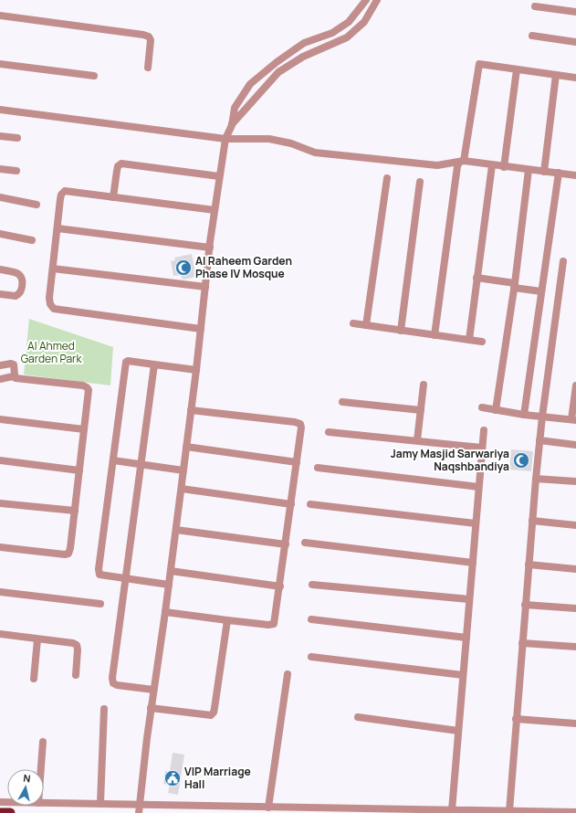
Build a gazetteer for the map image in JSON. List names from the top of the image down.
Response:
{
  "parks": ["Al Ahmed Garden Park"],
  "places": {
    "mosque": ["Al Raheem Garden Phase IV Mosque", "Jamy Masjid Sarwariya Naqshbandiya"],
    "public building": ["VIP Marriage Hall"]
  },
  "north": "top"
}
